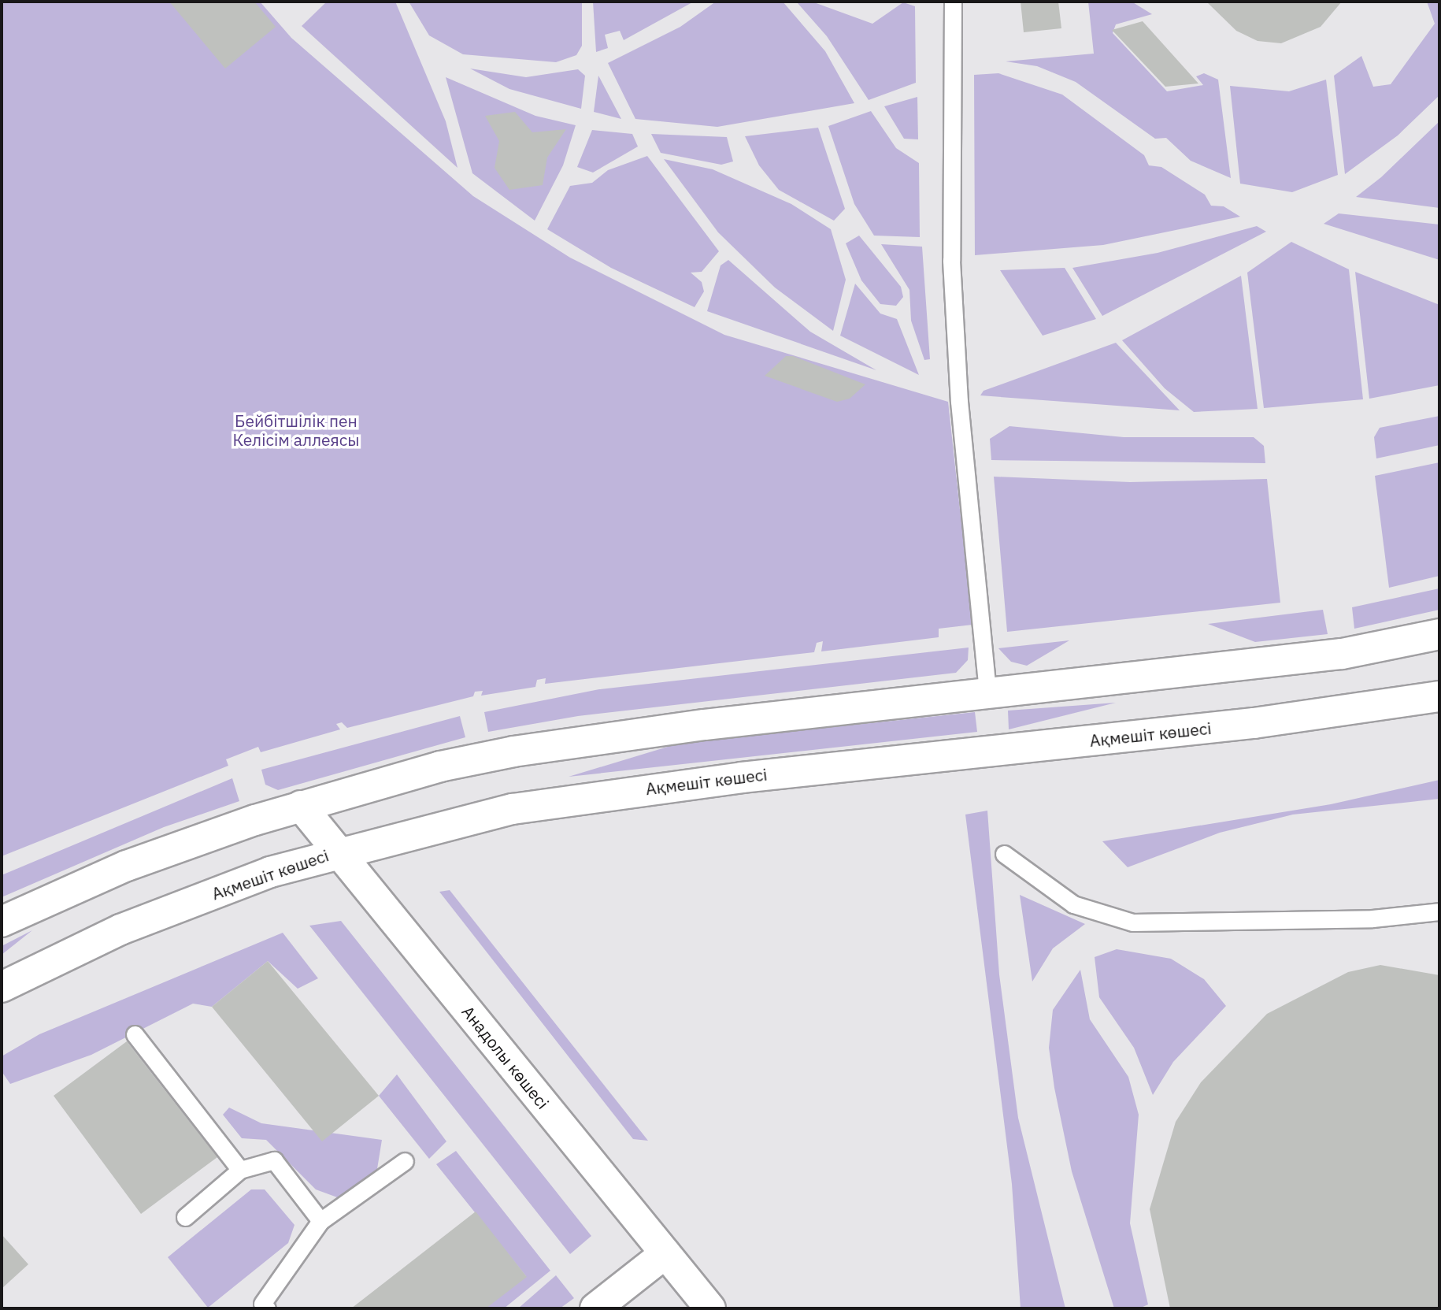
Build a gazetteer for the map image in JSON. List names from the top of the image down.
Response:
{
  "streets": {
    "street": ["Ақмешіт көшесі", "Анадолы көшесі"]
  },
  "crossings": [
    ["Ақмешіт көшесі", "Анадолы көшесі"]
  ],
  "parks": ["Бейбітшілік пен Келісім аллеясы"]
}
